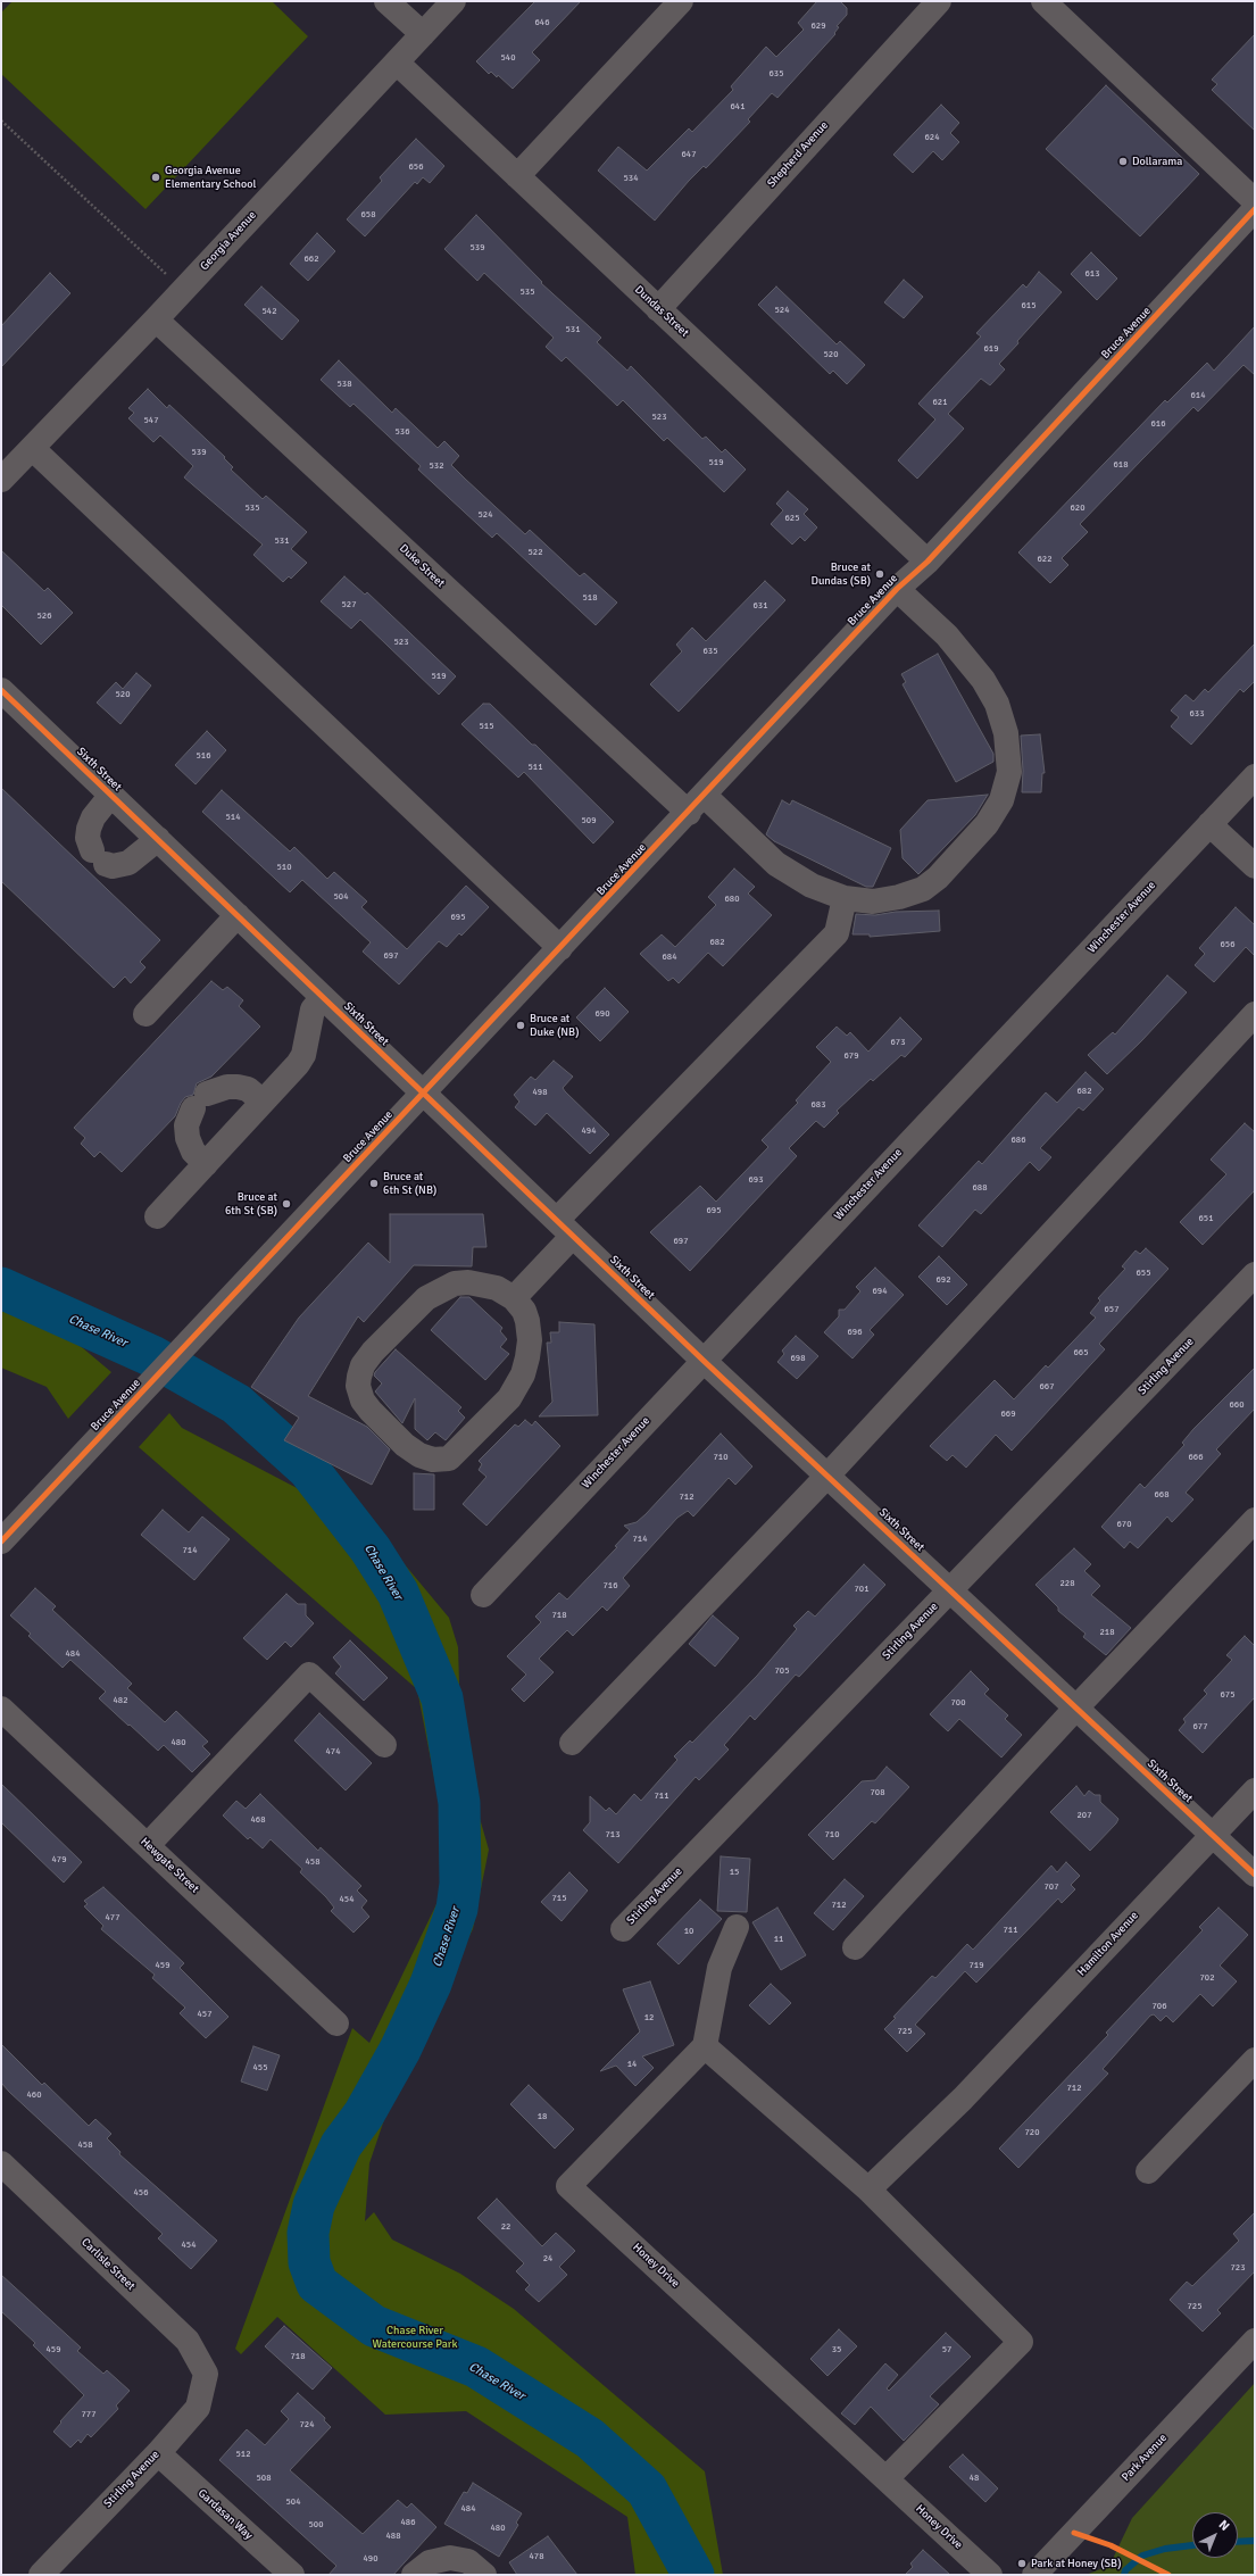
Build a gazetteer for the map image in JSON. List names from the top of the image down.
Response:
{
  "streets": {
    "street": [
      "Shepherd Avenue",
      "Georgia Avenue",
      "Dundas Street",
      "Bruce Avenue",
      "Duke Street",
      "Sixth Street",
      "Winchester Avenue",
      "Stirling Avenue",
      "Hewgate Street",
      "Hamilton Avenue",
      "Carlisle Street",
      "Honey Drive",
      "Park Avenue",
      "Gardasan Way"
    ]
  },
  "crossings": [
    ["Shepherd Avenue", "Dundas Street"],
    ["Georgia Avenue", "Dundas Street"],
    ["Georgia Avenue", "Duke Street"],
    ["Dundas Street", "Bruce Avenue"],
    ["Bruce Avenue", "Duke Street"],
    ["Bruce Avenue", "Sixth Street"],
    ["Sixth Street", "Winchester Avenue"],
    ["Sixth Street", "Stirling Avenue"],
    ["Sixth Street", "Hamilton Avenue"],
    ["Stirling Avenue", "Carlisle Street"],
    ["Stirling Avenue", "Gardasan Way"]
  ],
  "water": ["Chase River"],
  "parks": ["Chase River Watercourse Park"],
  "places": [
    "Dollarama",
    "Georgia Avenue Elementary School",
    "Bruce at Dundas (SB)",
    "Bruce at Duke (NB)",
    "Bruce at 6th St (NB)",
    "Bruce at 6th St (SB)",
    "Park at Honey (SB)"
  ],
  "house_numbers": [
    "646",
    "629",
    "540",
    "635",
    "641",
    "624",
    "647",
    "656",
    "534",
    "658",
    "539",
    "662",
    "613",
    "535",
    "615",
    "524",
    "542",
    "531",
    "619",
    "520",
    "538",
    "614",
    "621",
    "523",
    "547",
    "616",
    "536",
    "539",
    "519",
    "618",
    "532",
    "535",
    "620",
    "524",
    "625",
    "531",
    "522",
    "622",
    "518",
    "527",
    "631",
    "526",
    "523",
    "635",
    "519",
    "520",
    "633",
    "515",
    "516",
    "511",
    "514",
    "509",
    "510",
    "504",
    "680",
    "695",
    "682",
    "656",
    "697",
    "684",
    "690",
    "673",
    "679",
    "682",
    "498",
    "683",
    "494",
    "686",
    "693",
    "688",
    "695",
    "651",
    "697",
    "655",
    "692",
    "694",
    "657",
    "696",
    "665",
    "698",
    "667",
    "660",
    "669",
    "710",
    "666",
    "668",
    "712",
    "670",
    "714",
    "714",
    "228",
    "716",
    "701",
    "718",
    "218",
    "484",
    "705",
    "675",
    "482",
    "700",
    "677",
    "480",
    "474",
    "708",
    "711",
    "207",
    "468",
    "713",
    "710",
    "479",
    "458",
    "15",
    "707",
    "715",
    "454",
    "712",
    "477",
    "711",
    "10",
    "11",
    "459",
    "719",
    "702",
    "706",
    "457",
    "12",
    "725",
    "14",
    "455",
    "712",
    "460",
    "18",
    "720",
    "458",
    "456",
    "22",
    "454",
    "24",
    "723",
    "725",
    "459",
    "35",
    "57",
    "718",
    "777",
    "724",
    "512",
    "508",
    "48",
    "504",
    "484",
    "486",
    "500",
    "480",
    "488",
    "478",
    "490"
  ],
  "north": "top right"
}
